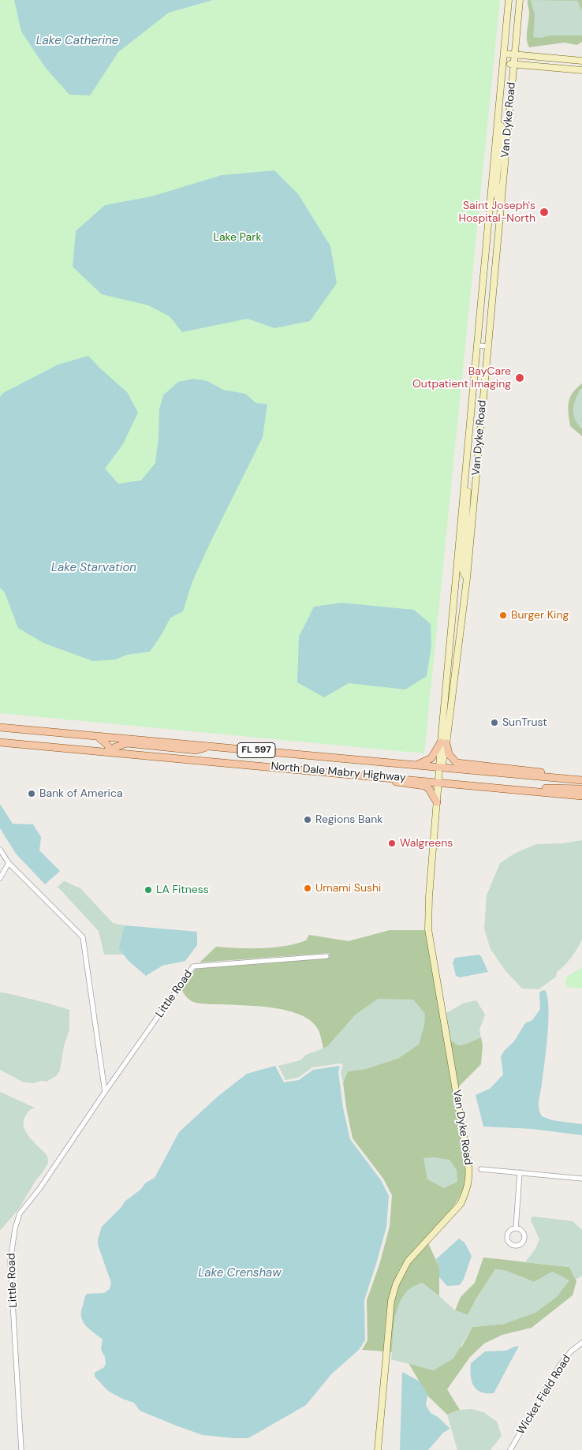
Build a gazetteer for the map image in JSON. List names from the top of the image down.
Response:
{
  "streets": {
    "main road": ["Van Dyke Road", "FL 597", "North Dale Mabry Highway"],
    "street": ["Little Road", "Wicket Field Road"]
  },
  "crossings": [
    ["Van Dyke Road", "North Dale Mabry Highway"]
  ],
  "water": ["Lake Catherine", "Lake Starvation", "Lake Crenshaw"],
  "parks": ["Lake Park"],
  "places": [
    "Saint Joseph's Hospital-North",
    "BayCare Outpatient Imaging",
    "Burger King",
    "SunTrust",
    "Bank of America",
    "Regions Bank",
    "Walgreens",
    "Umami Sushi",
    "LA Fitness"
  ]
}
